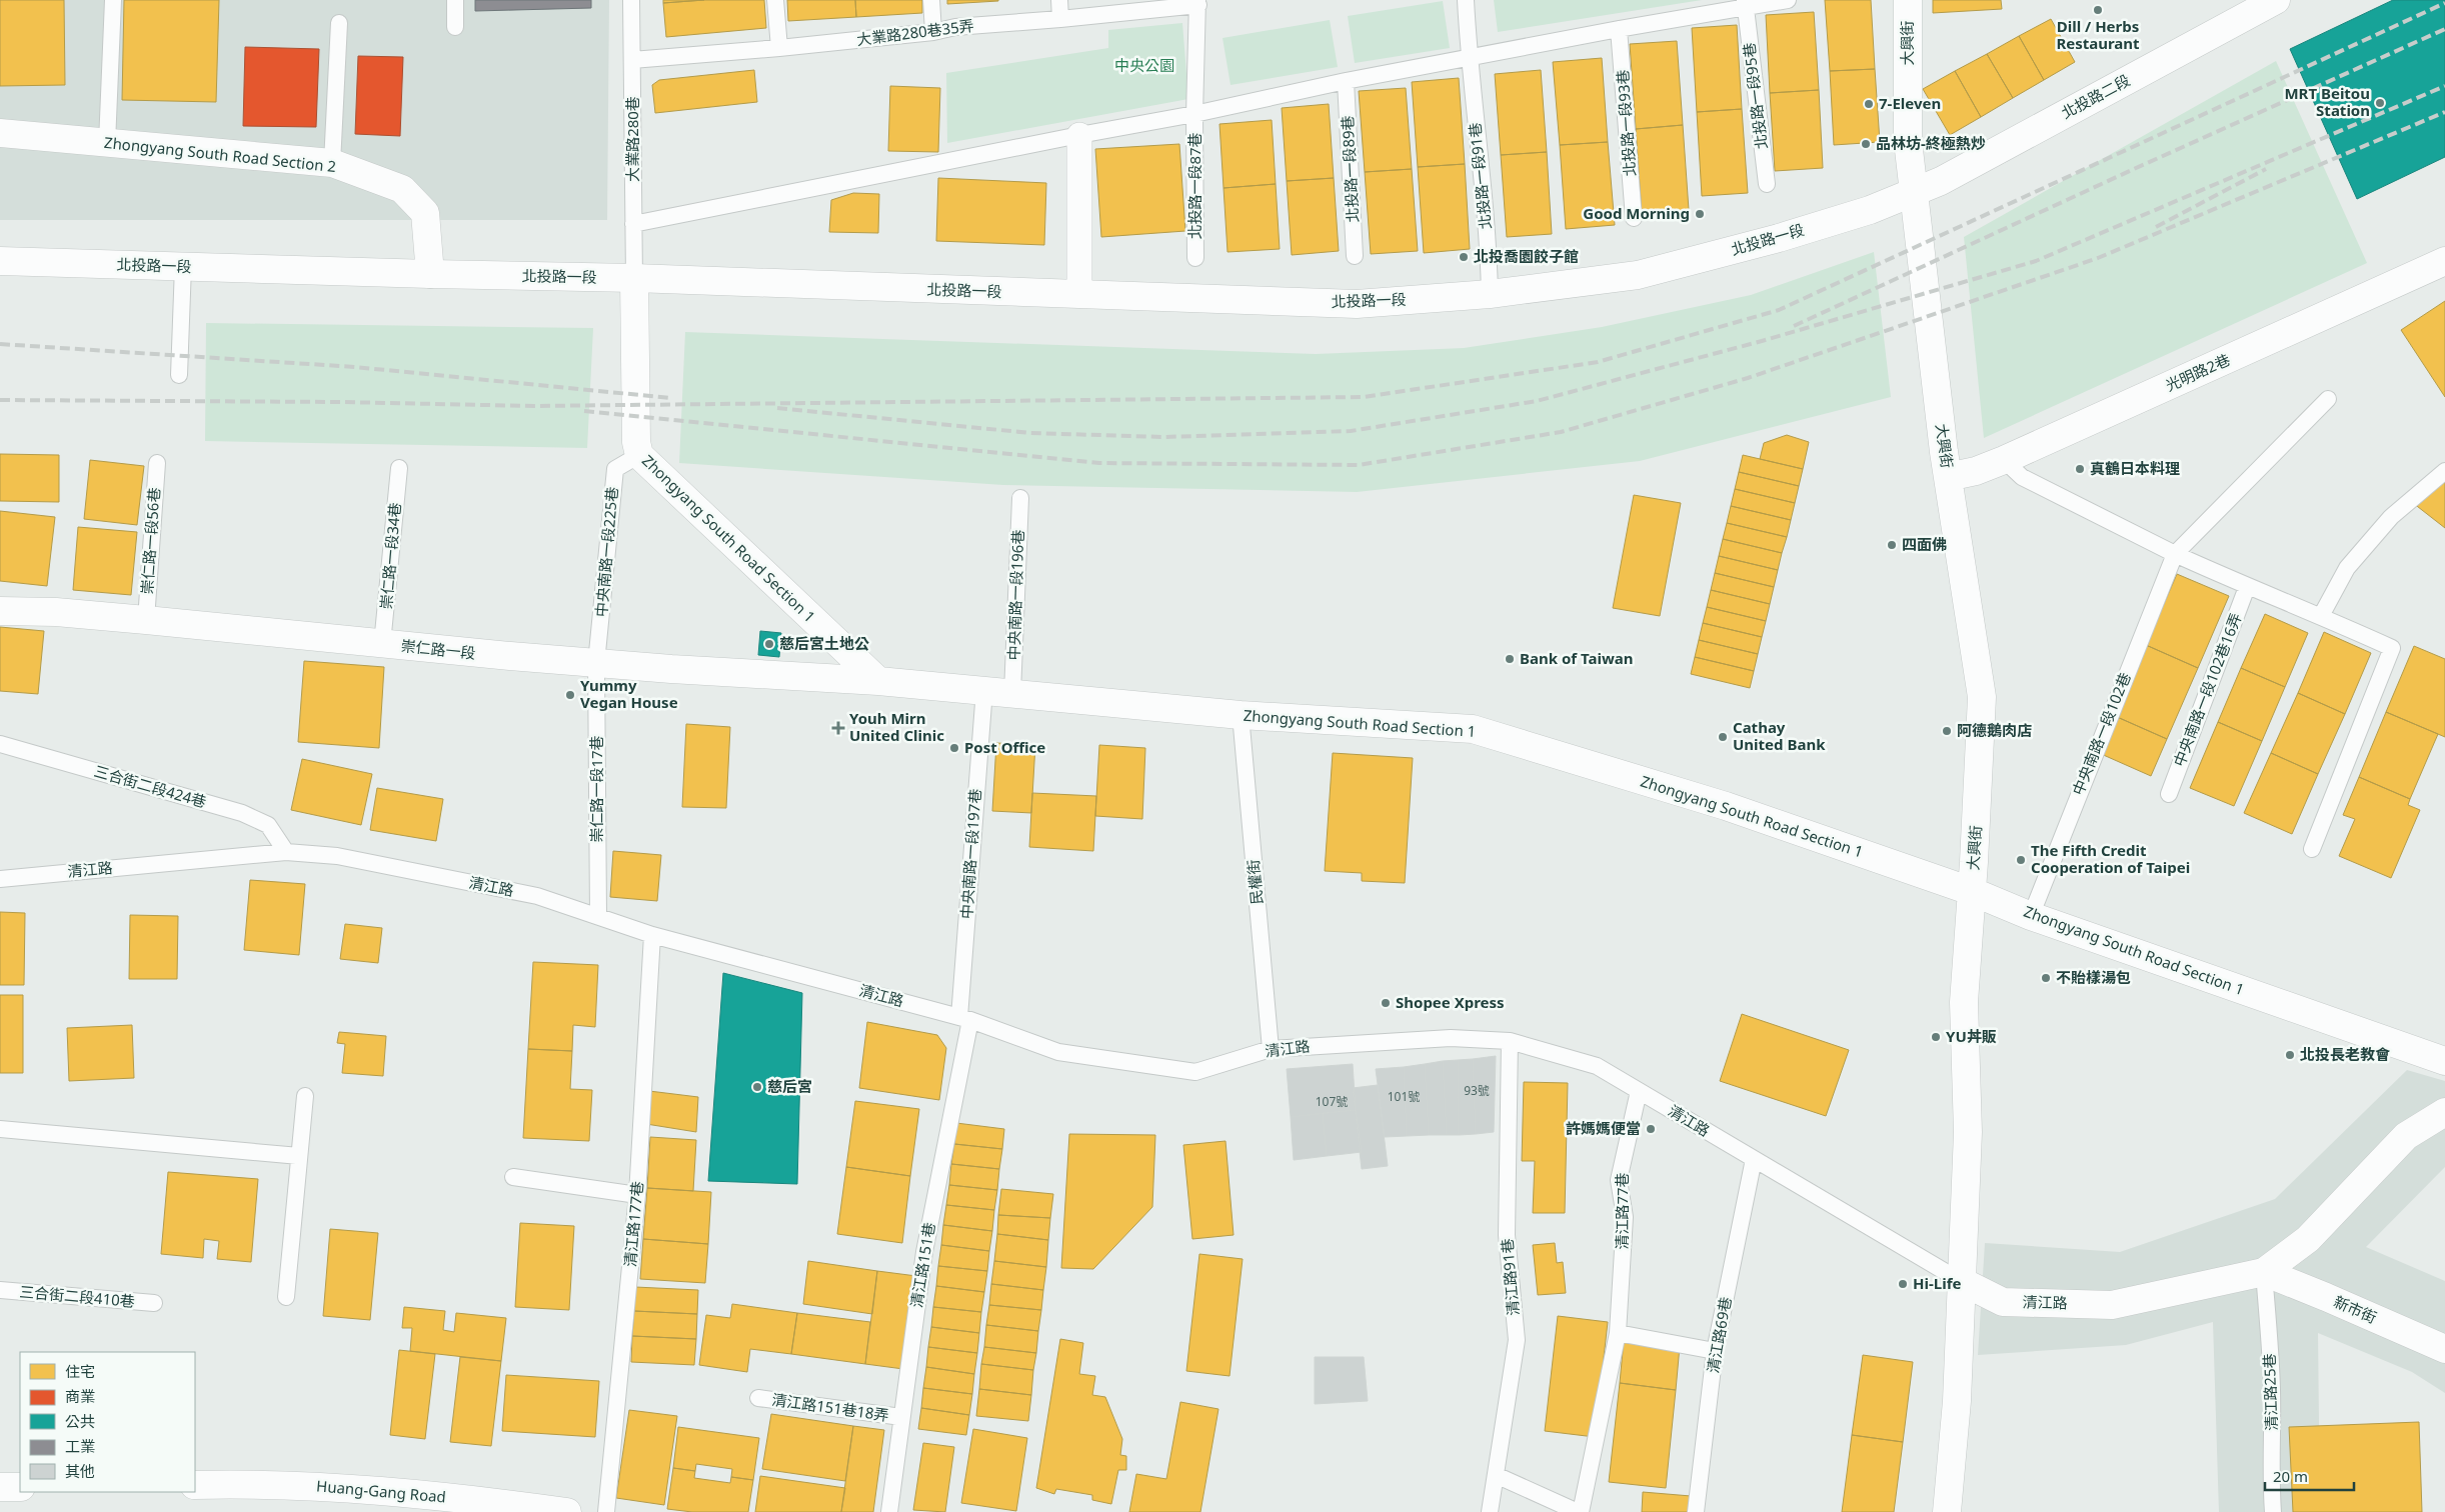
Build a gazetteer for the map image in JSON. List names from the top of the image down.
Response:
{
  "streets": {
    "street": [
      "大興街",
      "北投路二段",
      "Zhongyang South Road Section 2",
      "北投路一段",
      "光明路2巷",
      "Zhongyang South Road Section 1",
      "崇仁路一段",
      "清江路",
      "新市街",
      "Huang-Gang Road"
    ],
    "lane": [
      "大業路280巷35弄",
      "北投路一段95巷",
      "北投路一段93巷",
      "大業路280巷",
      "北投路一段89巷",
      "北投路一段91巷",
      "北投路一段87巷",
      "崇仁路一段56巷",
      "中央南路一段225巷",
      "崇仁路一段34巷",
      "中央南路一段196巷",
      "中央南路一段102巷16弄",
      "中央南路一段102巷",
      "三合街二段424巷",
      "崇仁路一段17巷",
      "中央南路一段197巷",
      "民權街",
      "清江路77巷",
      "清江路177巷",
      "清江路151巷",
      "清江路91巷",
      "三合街二段410巷",
      "清江路69巷",
      "清江路25巷",
      "清江路151巷18弄"
    ]
  },
  "crossings": [
    ["大業路280巷35弄", "大業路280巷"],
    ["大業路280巷35弄", "北投路一段87巷"],
    ["大興街", "北投路二段"],
    ["大興街", "北投路一段"],
    ["大興街", "光明路2巷"],
    ["大興街", "Zhongyang South Road Section 1"],
    ["大興街", "清江路"],
    ["北投路二段", "北投路一段"],
    ["大業路280巷", "北投路一段"],
    ["大業路280巷", "Zhongyang South Road Section 1"],
    ["Zhongyang South Road Section 2", "北投路一段"],
    ["北投路一段91巷", "北投路一段"],
    ["北投路一段", "Zhongyang South Road Section 1"],
    ["Zhongyang South Road Section 1", "中央南路一段225巷"],
    ["Zhongyang South Road Section 1", "中央南路一段196巷"],
    ["Zhongyang South Road Section 1", "崇仁路一段"],
    ["Zhongyang South Road Section 1", "中央南路一段102巷"],
    ["Zhongyang South Road Section 1", "中央南路一段197巷"],
    ["Zhongyang South Road Section 1", "民權街"],
    ["崇仁路一段56巷", "崇仁路一段"],
    ["中央南路一段225巷", "崇仁路一段"],
    ["中央南路一段225巷", "崇仁路一段17巷"],
    ["崇仁路一段34巷", "崇仁路一段"],
    ["崇仁路一段", "崇仁路一段17巷"],
    ["三合街二段424巷", "清江路"],
    ["崇仁路一段17巷", "清江路"],
    ["中央南路一段197巷", "清江路"],
    ["中央南路一段197巷", "清江路151巷"],
    ["清江路", "民權街"],
    ["清江路", "清江路77巷"],
    ["清江路", "清江路177巷"],
    ["清江路", "清江路151巷"],
    ["清江路", "清江路91巷"],
    ["清江路", "新市街"],
    ["清江路", "清江路69巷"],
    ["清江路", "清江路25巷"],
    ["清江路151巷", "清江路151巷18弄"],
    ["新市街", "清江路25巷"]
  ],
  "parks": ["中央公園"],
  "places": {
    "other": [
      "Dill / Herbs Restaurant",
      "MRT Beitou Station",
      "7-Eleven",
      "品林坊-終極熱炒",
      "Good Morning",
      "北投喬園餃子館",
      "真鶴日本料理",
      "四面佛",
      "慈后宮土地公",
      "Bank of Taiwan",
      "Yummy Vegan House",
      "阿德鵝肉店",
      "Cathay United Bank",
      "Post Office",
      "The Fifth Credit Cooperation of Taipei",
      "不貽樣湯包",
      "Shopee Xpress",
      "YU丼販",
      "北投長老教會",
      "慈后宮",
      "許媽媽便當",
      "Hi-Life"
    ],
    "health": ["Youh Mirn United Clinic"]
  },
  "house_numbers": ["93號", "101號", "107號"],
  "legend": [
    "住宅",
    "商業",
    "公共",
    "工業",
    "其他"
  ],
  "scale_bar": "20 m"
}
